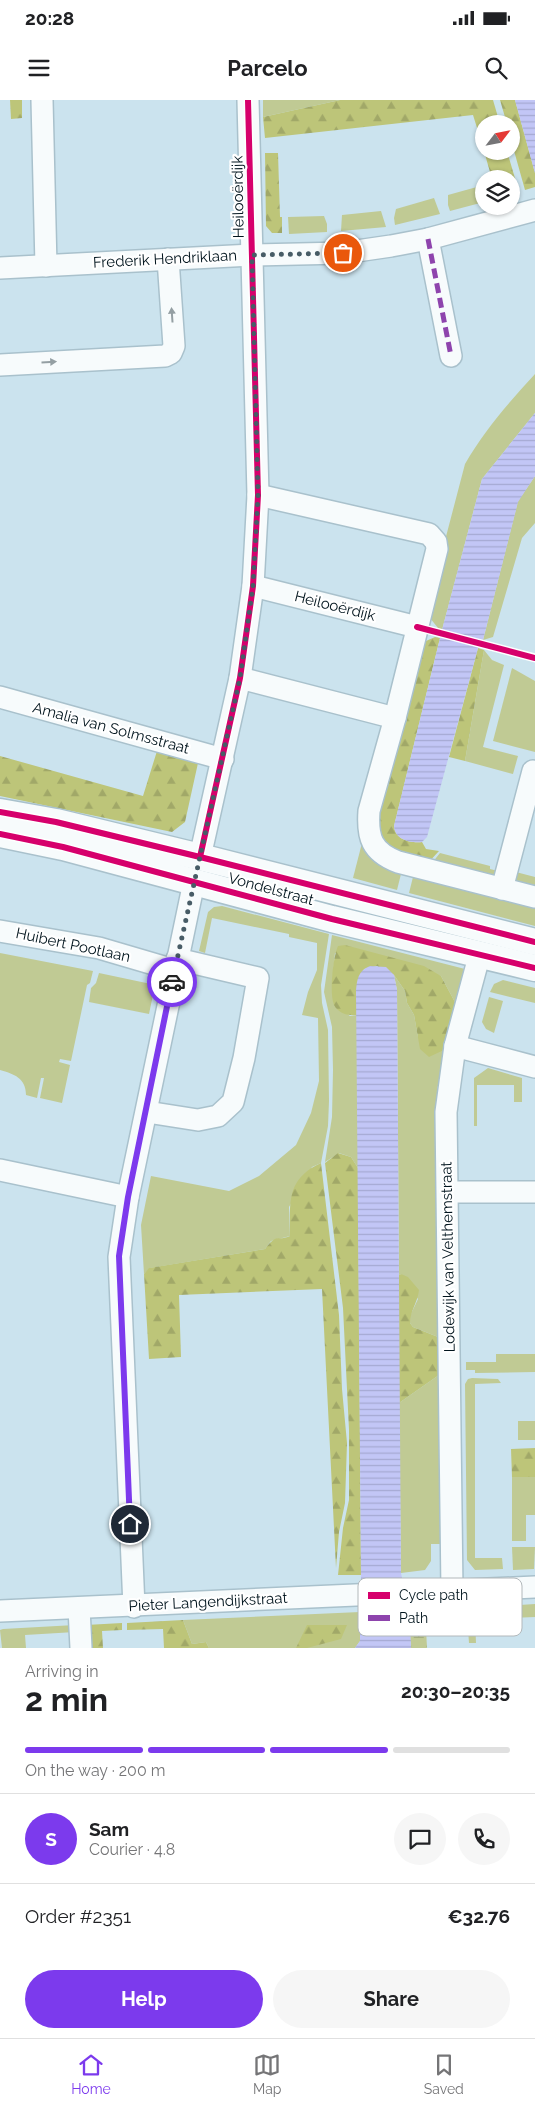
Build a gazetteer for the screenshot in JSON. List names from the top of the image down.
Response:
{
  "streets": {
    "street": [
      "Heilooërdijk",
      "Frederik Hendriklaan",
      "Amalia van Solmsstraat",
      "Vondelstraat",
      "Huibert Pootlaan",
      "Lodewijk van Velthemstraat",
      "Pieter Langendijkstraat"
    ]
  },
  "crossings": [
    ["Heilooërdijk", "Frederik Hendriklaan"],
    ["Heilooërdijk", "Amalia van Solmsstraat"],
    ["Heilooërdijk", "Vondelstraat"],
    ["Vondelstraat", "Lodewijk van Velthemstraat"]
  ],
  "legend": ["Cycle path", "Path"],
  "north": "top right",
  "page": {
    "status": "20:28",
    "header": "Parcelo",
    "heading": ["2 min", "Arriving in", "20:30–20:35"],
    "panel": [
      "Sam",
      "Courier · 4.8",
      "Order #2351",
      "€32.76"
    ],
    "bar": "On the way · 200 m",
    "round": "S",
    "buttons": ["Help", "Share"],
    "tabs": ["Home", "Map", "Saved"]
  }
}
